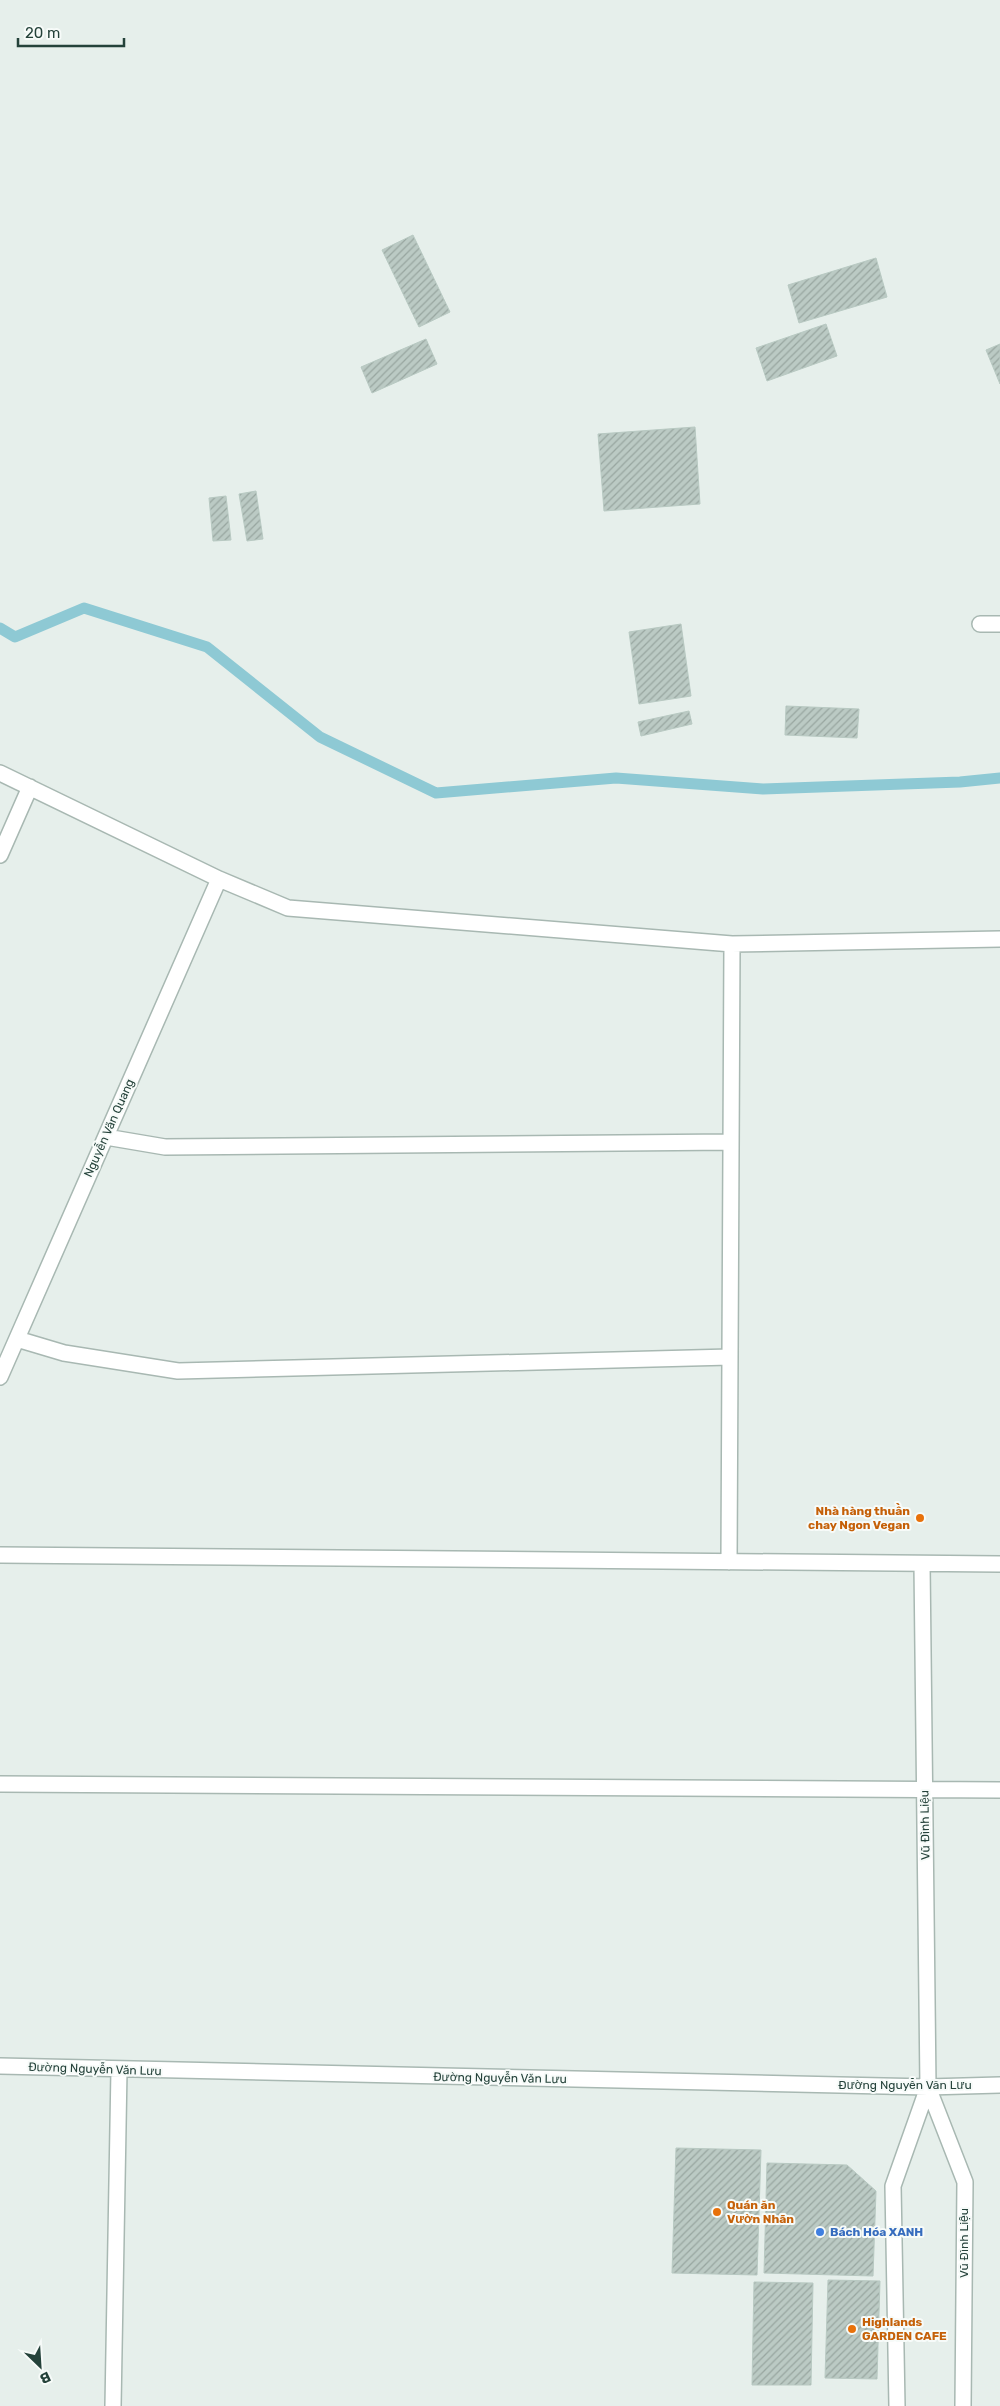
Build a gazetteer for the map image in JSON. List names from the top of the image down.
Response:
{
  "streets": {
    "street": ["Nguyễn Văn Quang", "Vũ Đình Liệu", "Đường Nguyễn Văn Lưu"]
  },
  "crossings": [
    ["Vũ Đình Liệu", "Đường Nguyễn Văn Lưu"]
  ],
  "places": [
    "Nhà hàng thuần chay Ngon Vegan",
    "Quán ăn Vườn Nhãn",
    "Bách Hóa XANH",
    "Highlands GARDEN CAFE"
  ],
  "scale_bar": "20 m",
  "north": "bottom right"
}
